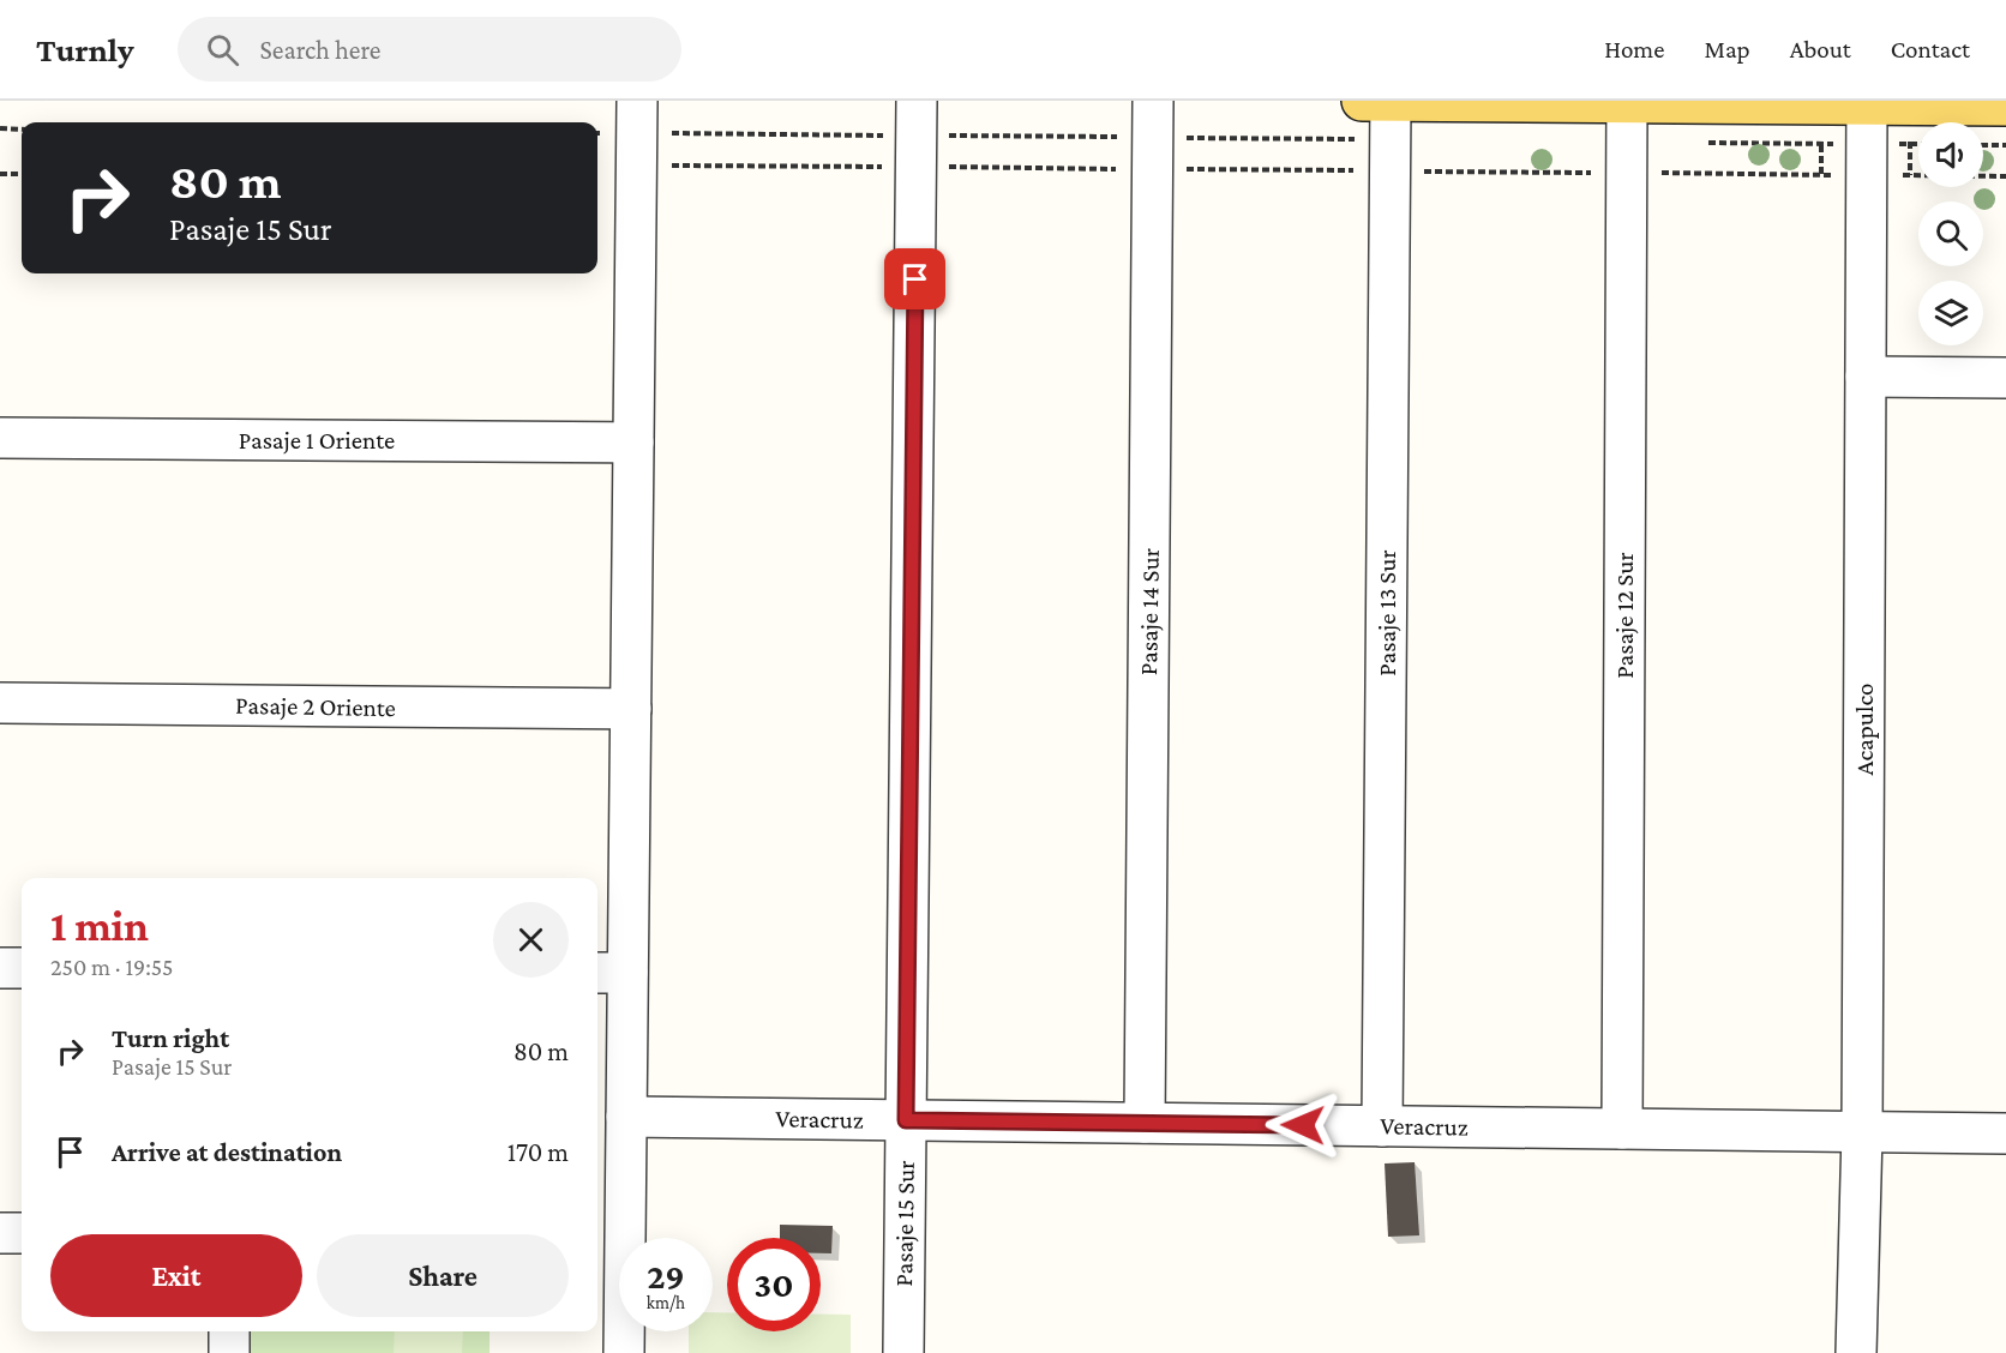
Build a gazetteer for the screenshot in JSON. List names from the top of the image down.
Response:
{
  "streets": {
    "street": [
      "Pasaje 1 Oriente",
      "Pasaje 14 Sur",
      "Pasaje 13 Sur",
      "Pasaje 12 Sur",
      "Pasaje 2 Oriente",
      "Acapulco",
      "Veracruz",
      "Pasaje 15 Sur"
    ]
  },
  "crossings": [
    ["Pasaje 14 Sur", "Veracruz"],
    ["Pasaje 13 Sur", "Veracruz"],
    ["Pasaje 12 Sur", "Veracruz"],
    ["Acapulco", "Veracruz"],
    ["Veracruz", "Pasaje 15 Sur"]
  ],
  "page": {
    "header": "Turnly",
    "search": "Search here",
    "nav": [
      "Home",
      "Map",
      "About",
      "Contact"
    ],
    "turn": ["80 m", "Pasaje 15 Sur"],
    "heading": ["1 min", "250 m · 19:55"],
    "list": [
      {
        "name": "Turn right",
        "note": "Pasaje 15 Sur",
        "value": "80 m"
      },
      {
        "name": "Arrive at destination",
        "value": "170 m"
      }
    ],
    "buttons": ["Exit", "Share"],
    "speed": "29 km/h",
    "limit": "30"
  }
}
